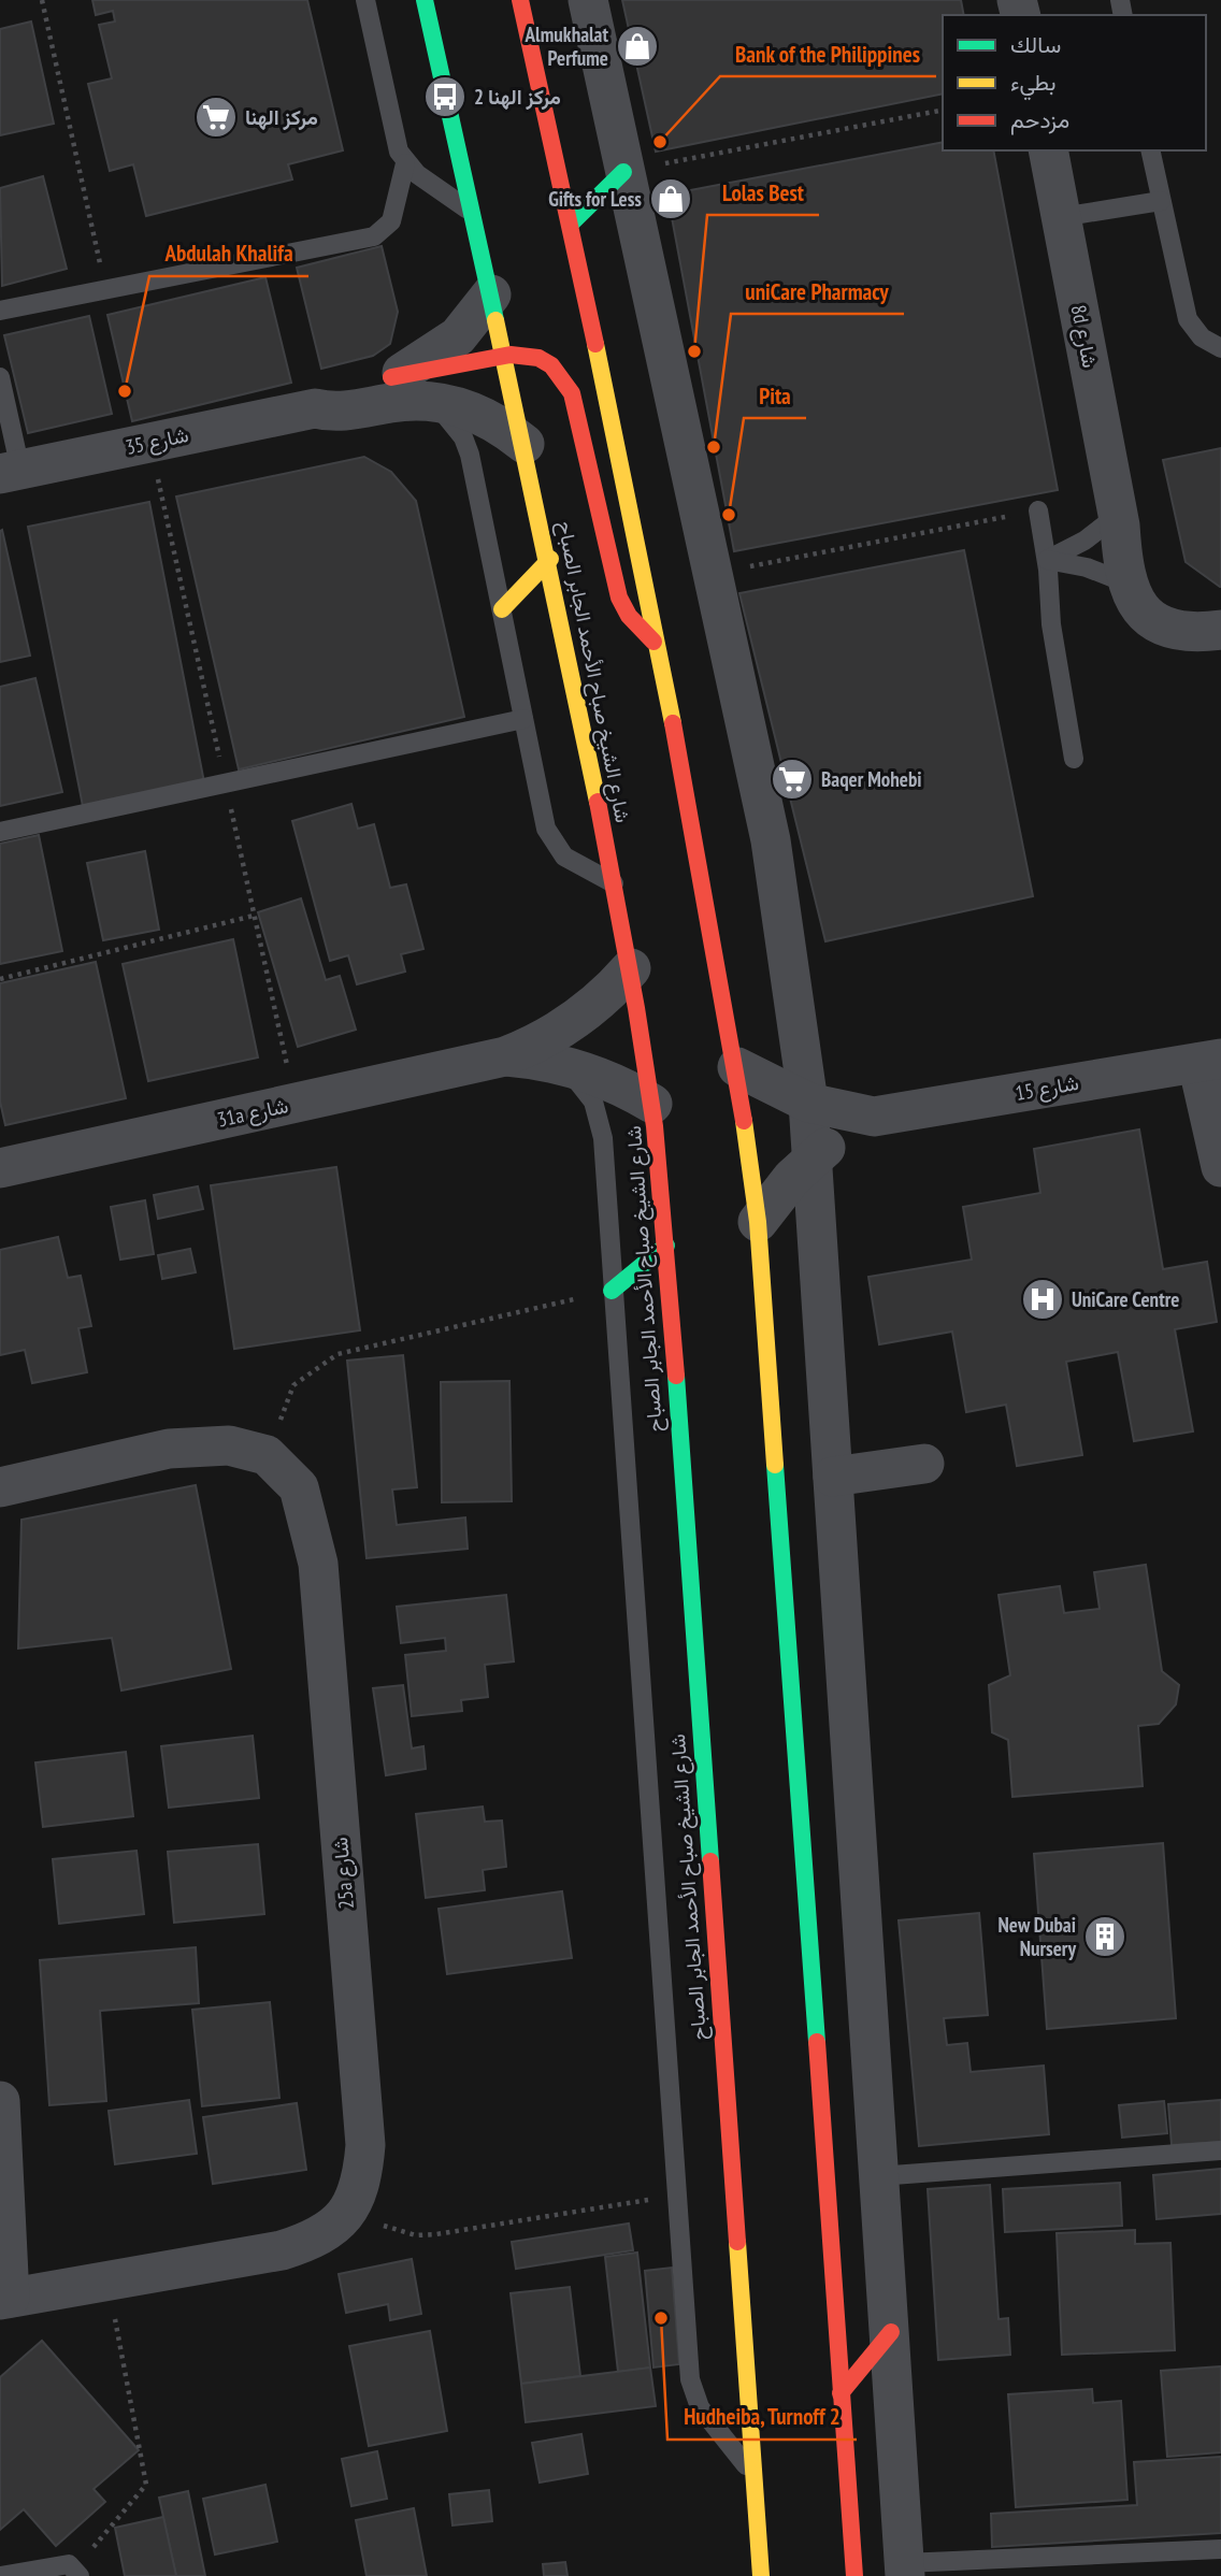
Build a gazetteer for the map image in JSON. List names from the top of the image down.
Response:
{
  "streets": {
    "main road": ["شارع الشيخ صباح الأحمد الجابر الصباح"],
    "street": [
      "8d شارع",
      "شارع 35",
      "شارع 15",
      "31a شارع",
      "25a شارع"
    ]
  },
  "crossings": [
    ["شارع 35", "شارع الشيخ صباح الأحمد الجابر الصباح"],
    ["شارع الشيخ صباح الأحمد الجابر الصباح", "31a شارع"]
  ],
  "places": {
    "shop": ["Almukhalat Perfume", "Gifts for Less"],
    "bus stop": ["مركز الهنا 2"],
    "supermarket": ["مركز الهنا", "Baqer Mohebi"],
    "other": [
      "Bank of the Philippines",
      "Lolas Best",
      "Abdulah Khalifa",
      "uniCare Pharmacy",
      "Pita",
      "Hudheiba, Turnoff 2"
    ],
    "hospital": ["UniCare Centre"],
    "building": ["New Dubai Nursery"]
  },
  "legend": ["سالك", "بطيء", "مزدحم"]
}
